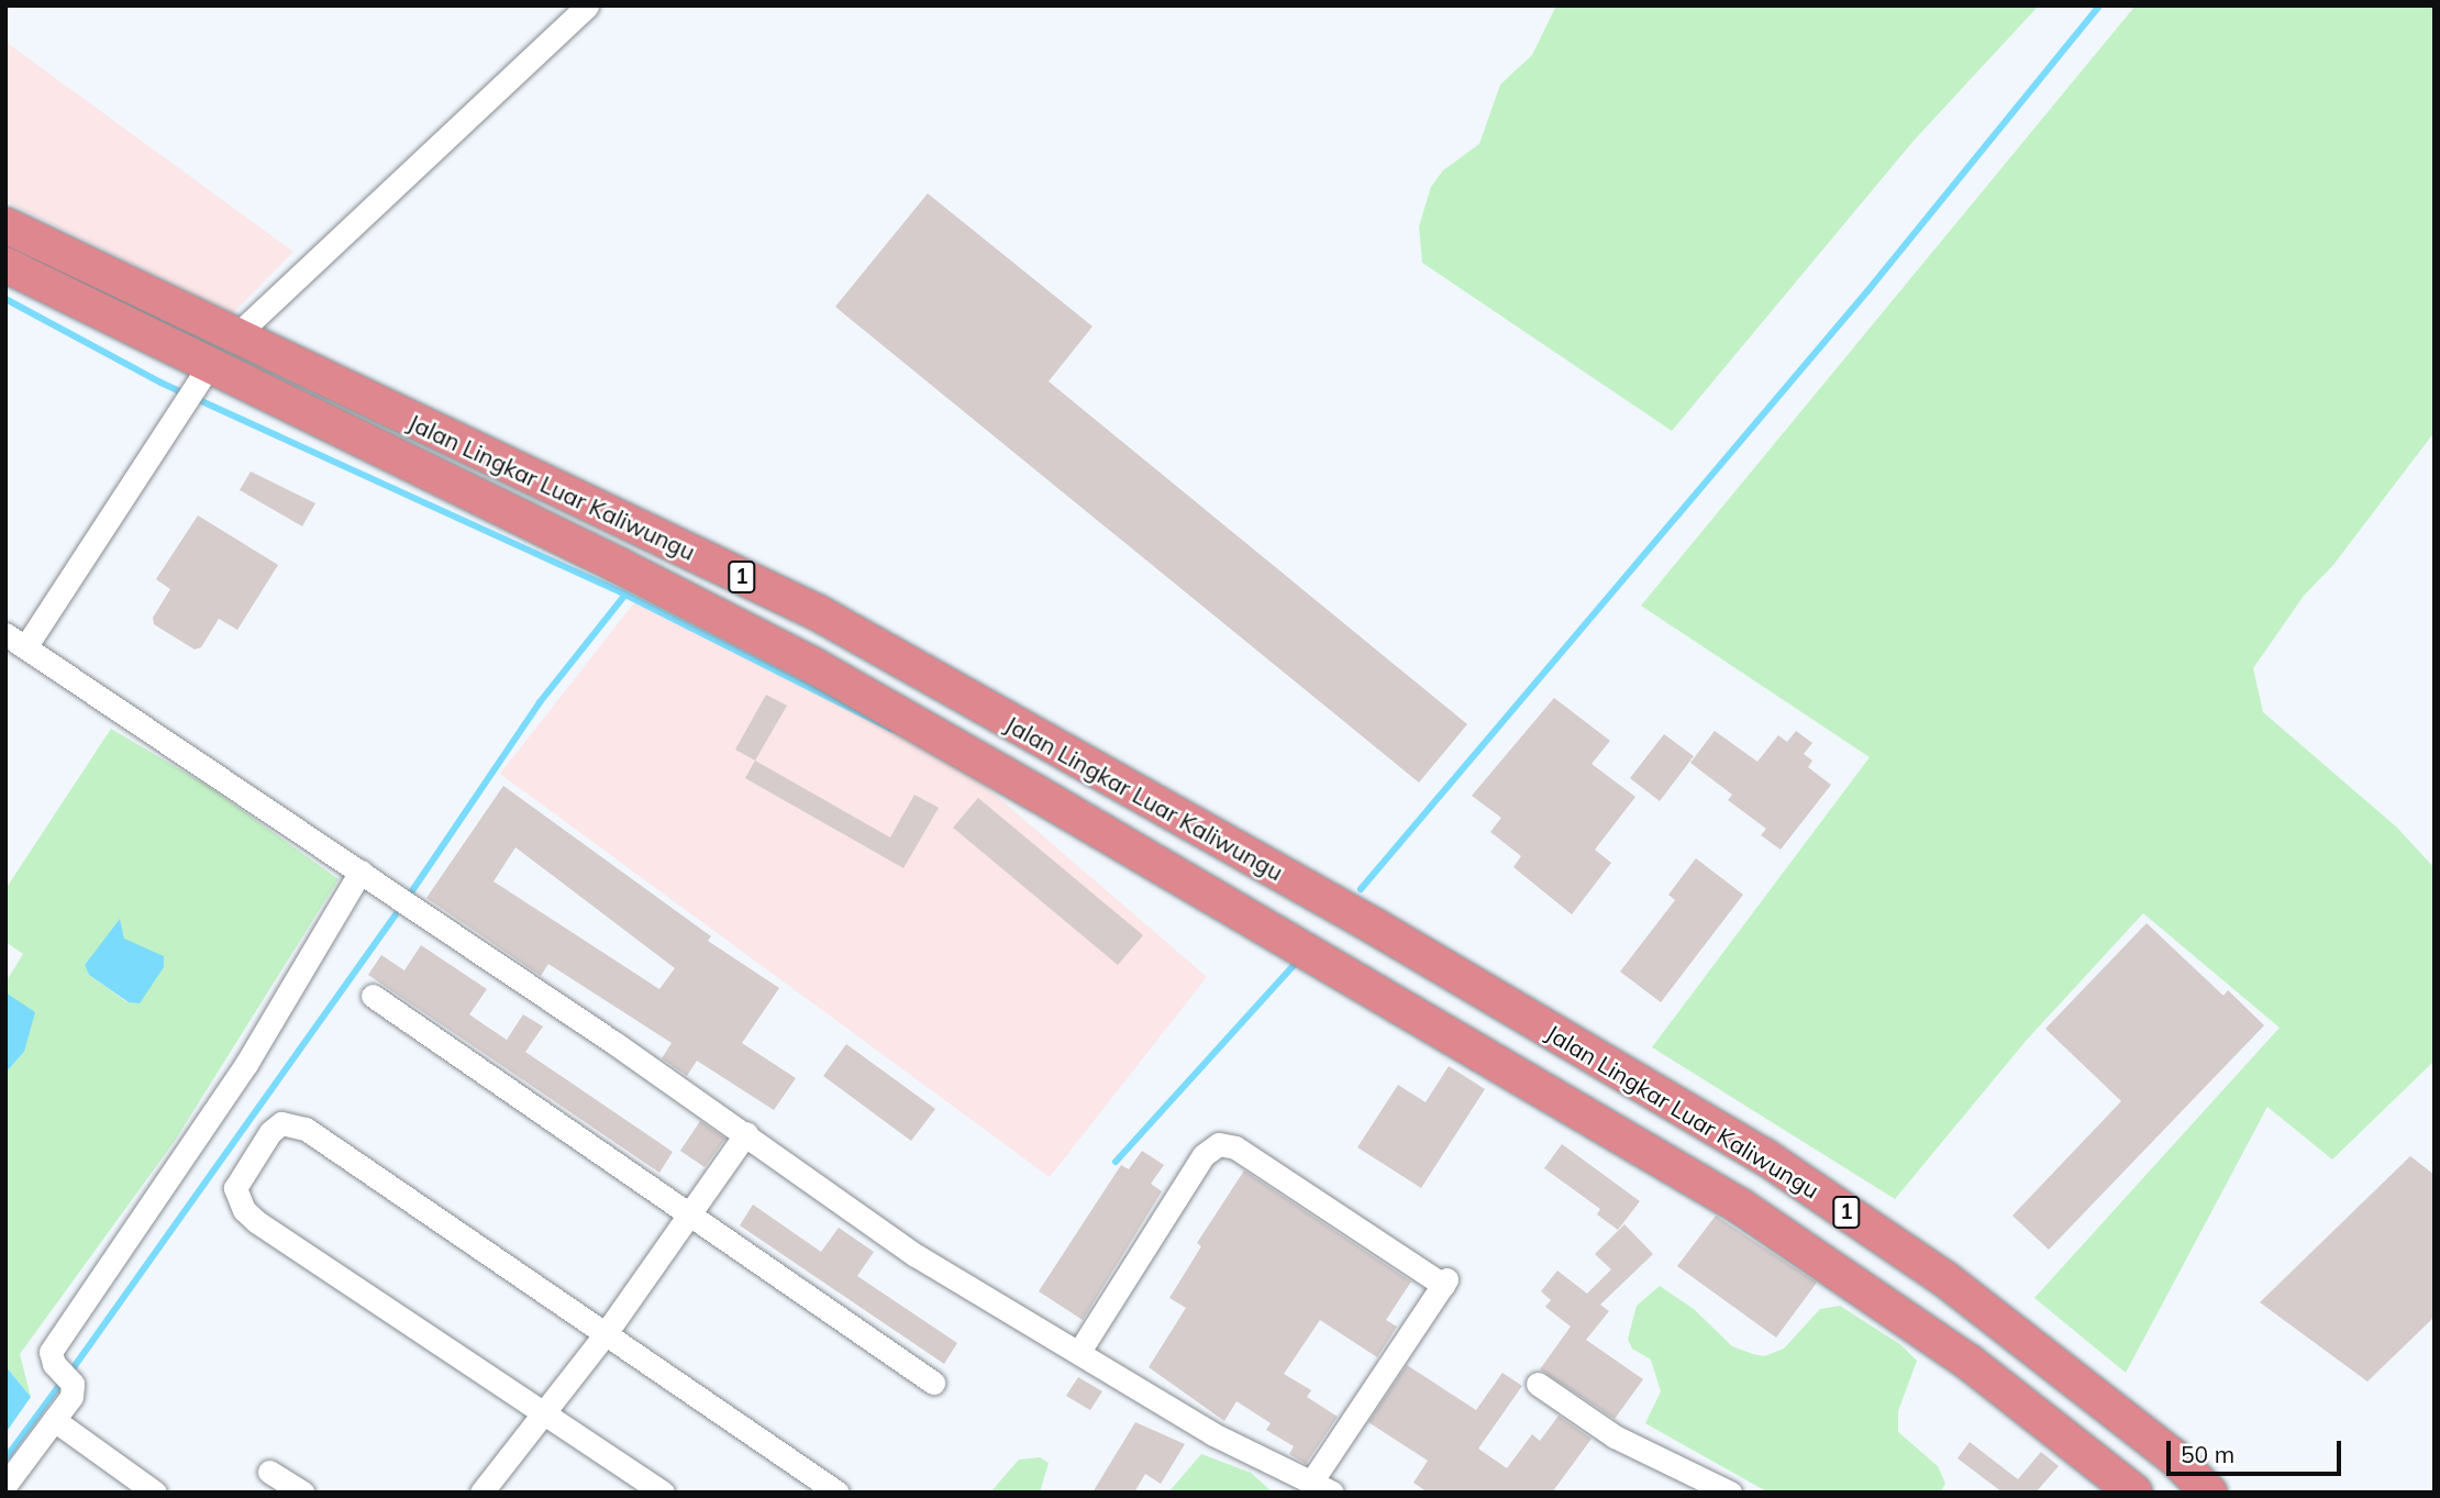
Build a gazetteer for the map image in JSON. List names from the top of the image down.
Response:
{
  "streets": {
    "highway": ["Jalan Lingkar Luar Kaliwungu", "1"]
  },
  "scale_bar": "50 m"
}
